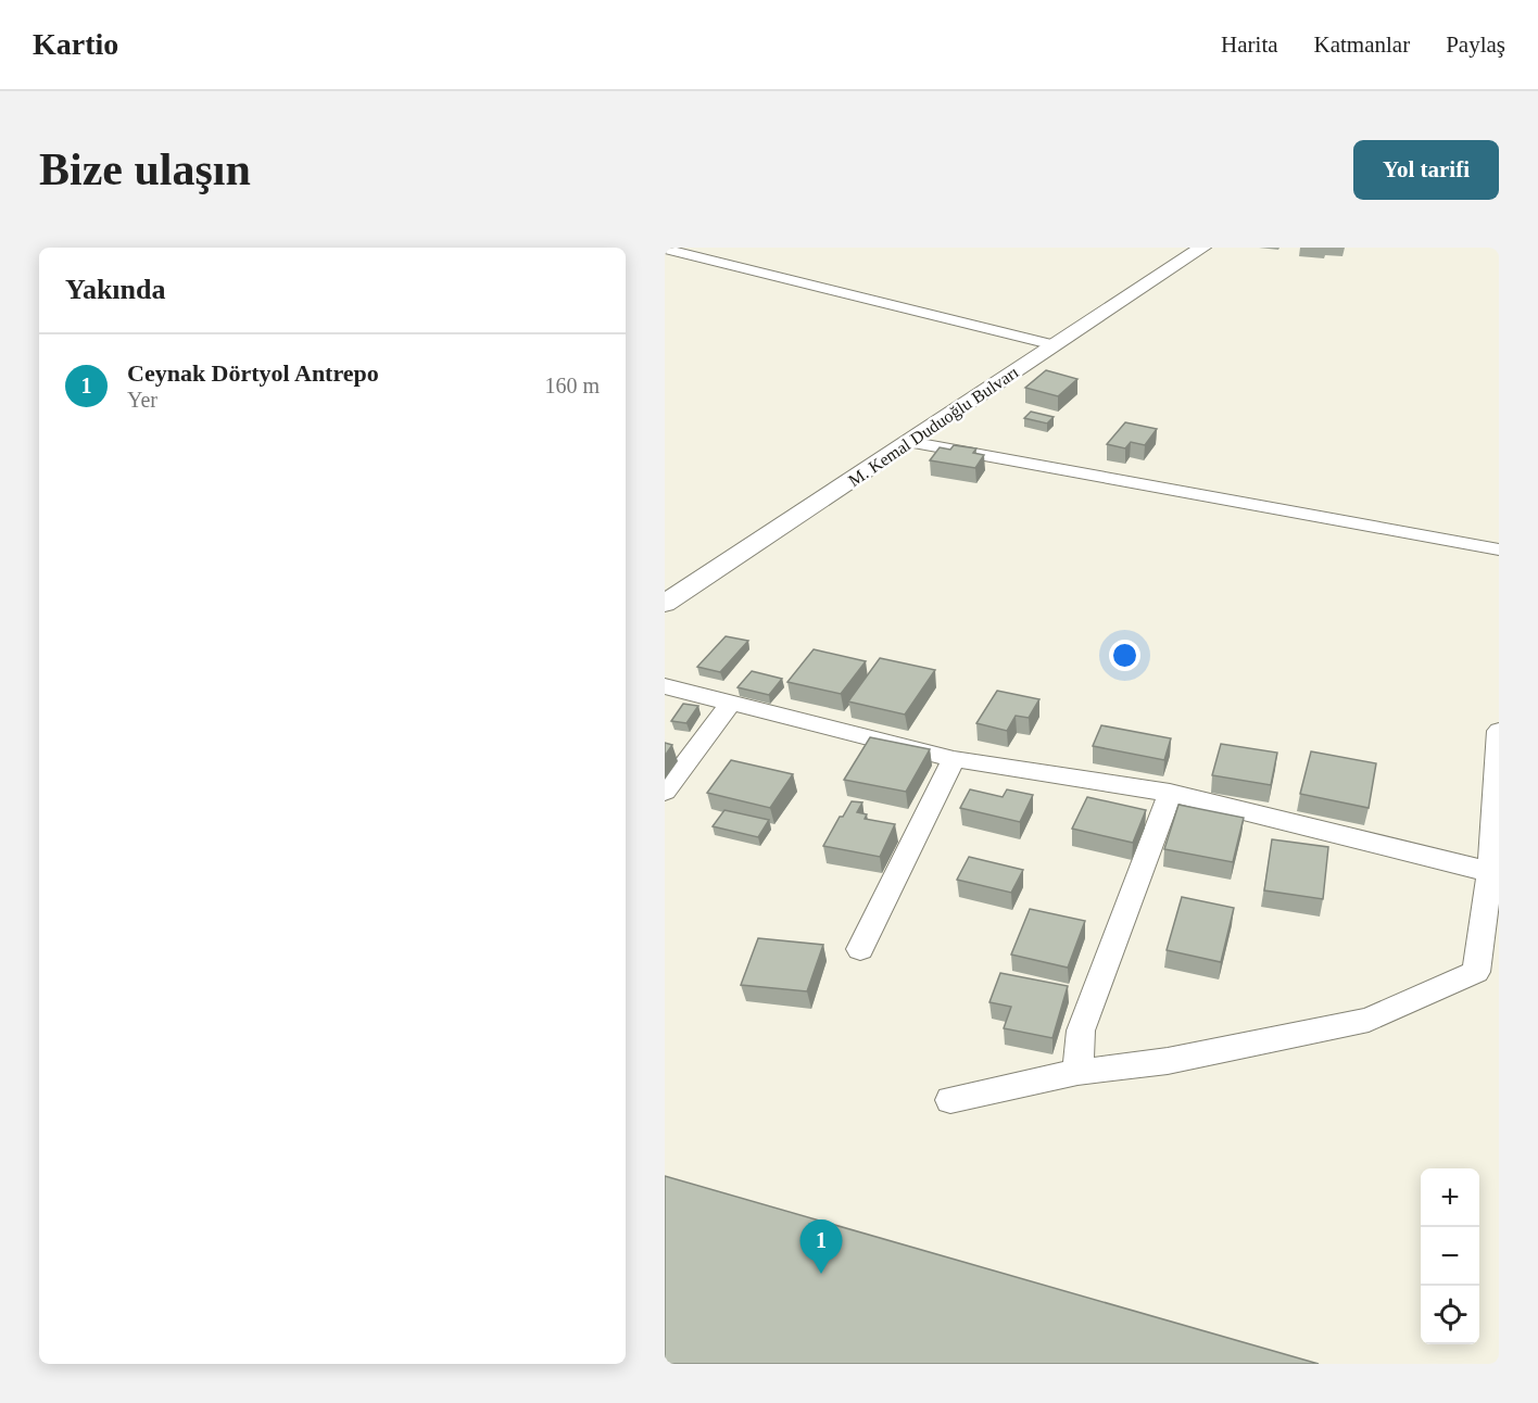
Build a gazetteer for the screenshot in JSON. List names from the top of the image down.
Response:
{
  "streets": {
    "street": ["M. Kemal Duduoğlu Bulvarı"]
  },
  "page": {
    "header": "Kartio",
    "nav": ["Harita", "Katmanlar", "Paylaş"],
    "buttons": "Yol tarifi",
    "title": "Bize ulaşın",
    "heading": "Yakında",
    "list": [
      {
        "mark": "1",
        "name": "Ceynak Dörtyol Antrepo",
        "note": "Yer",
        "value": "160 m"
      }
    ],
    "map_buttons": ["+", "−"],
    "pins": "1"
  }
}
